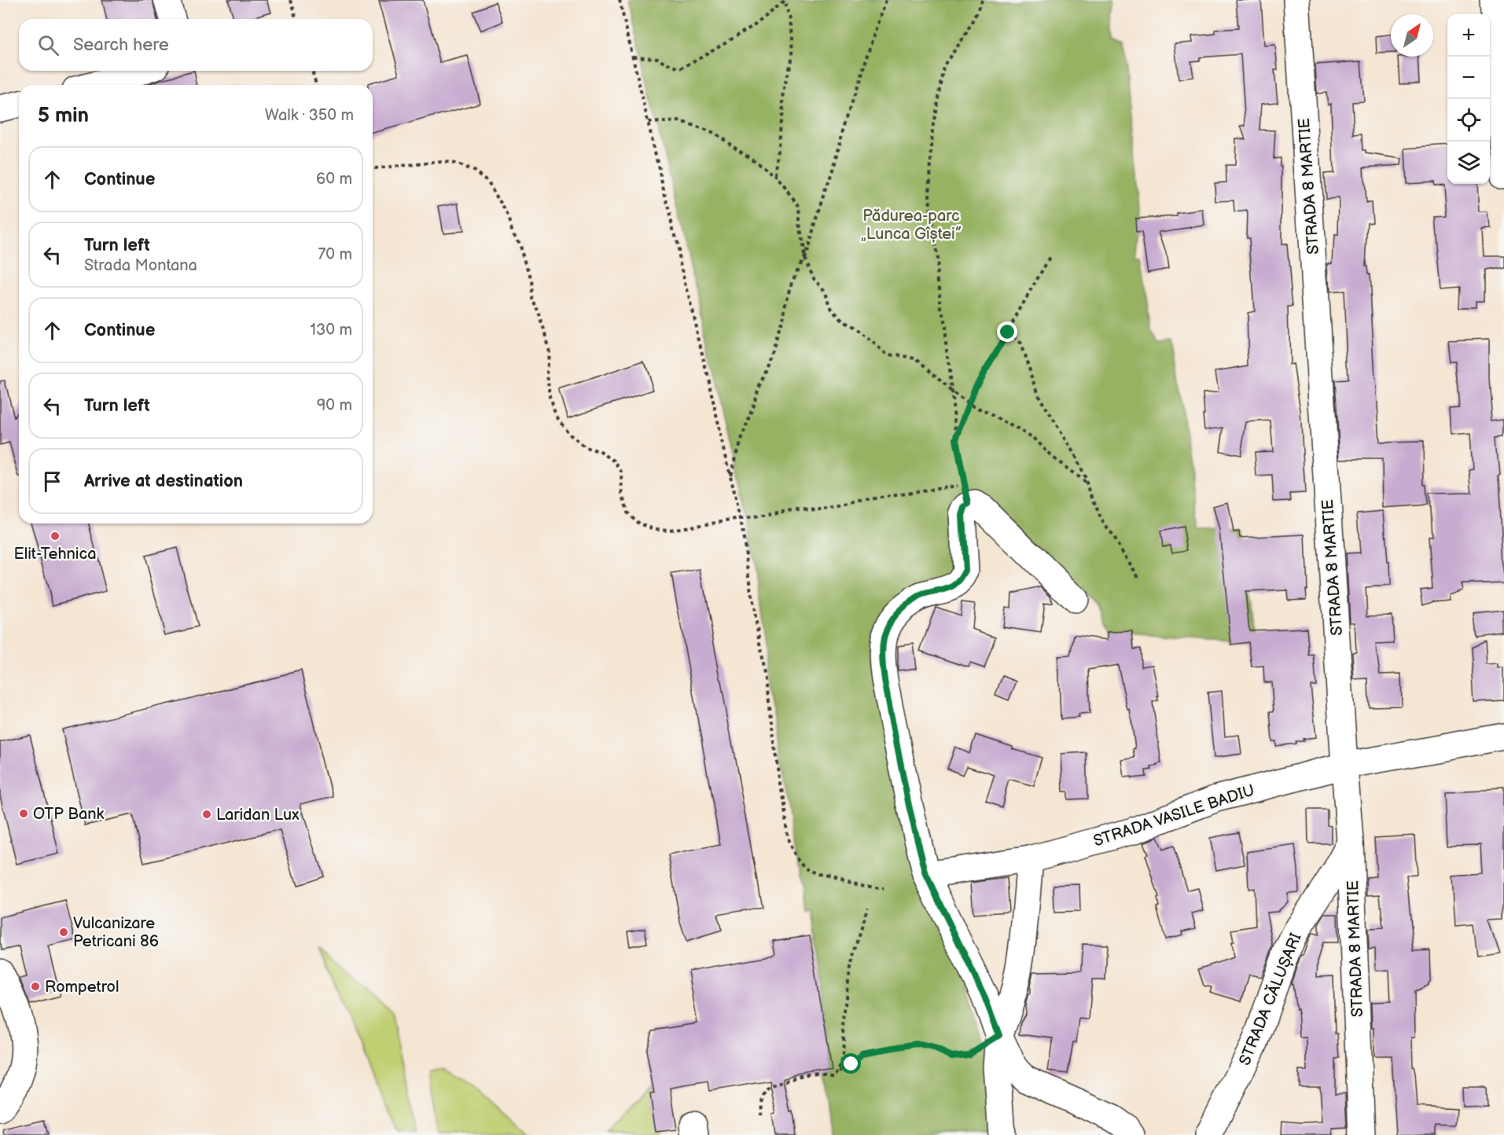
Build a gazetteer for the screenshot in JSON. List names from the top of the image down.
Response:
{
  "streets": {
    "street": ["STRADA 8 MARTIE", "STRADA VASILE BADIU", "STRADA CĂLUȘARI"]
  },
  "crossings": [
    ["STRADA 8 MARTIE", "STRADA VASILE BADIU"],
    ["STRADA 8 MARTIE", "STRADA CĂLUȘARI"]
  ],
  "parks": ["Pădurea-parc „Lunca Gîștei”"],
  "places": [
    "Elit-Tehnica",
    "OTP Bank",
    "Laridan Lux",
    "Vulcanizare Petricani 86",
    "Rompetrol"
  ],
  "north": "top right",
  "page": {
    "map_buttons": ["+", "−"],
    "search": "Search here",
    "heading": ["5 min", "Walk · 350 m"],
    "list": [
      ["Continue", "60 m"],
      ["Turn left", "Strada Montana", "70 m"],
      ["Continue", "130 m"],
      ["Turn left", "90 m"],
      "Arrive at destination"
    ]
  }
}
